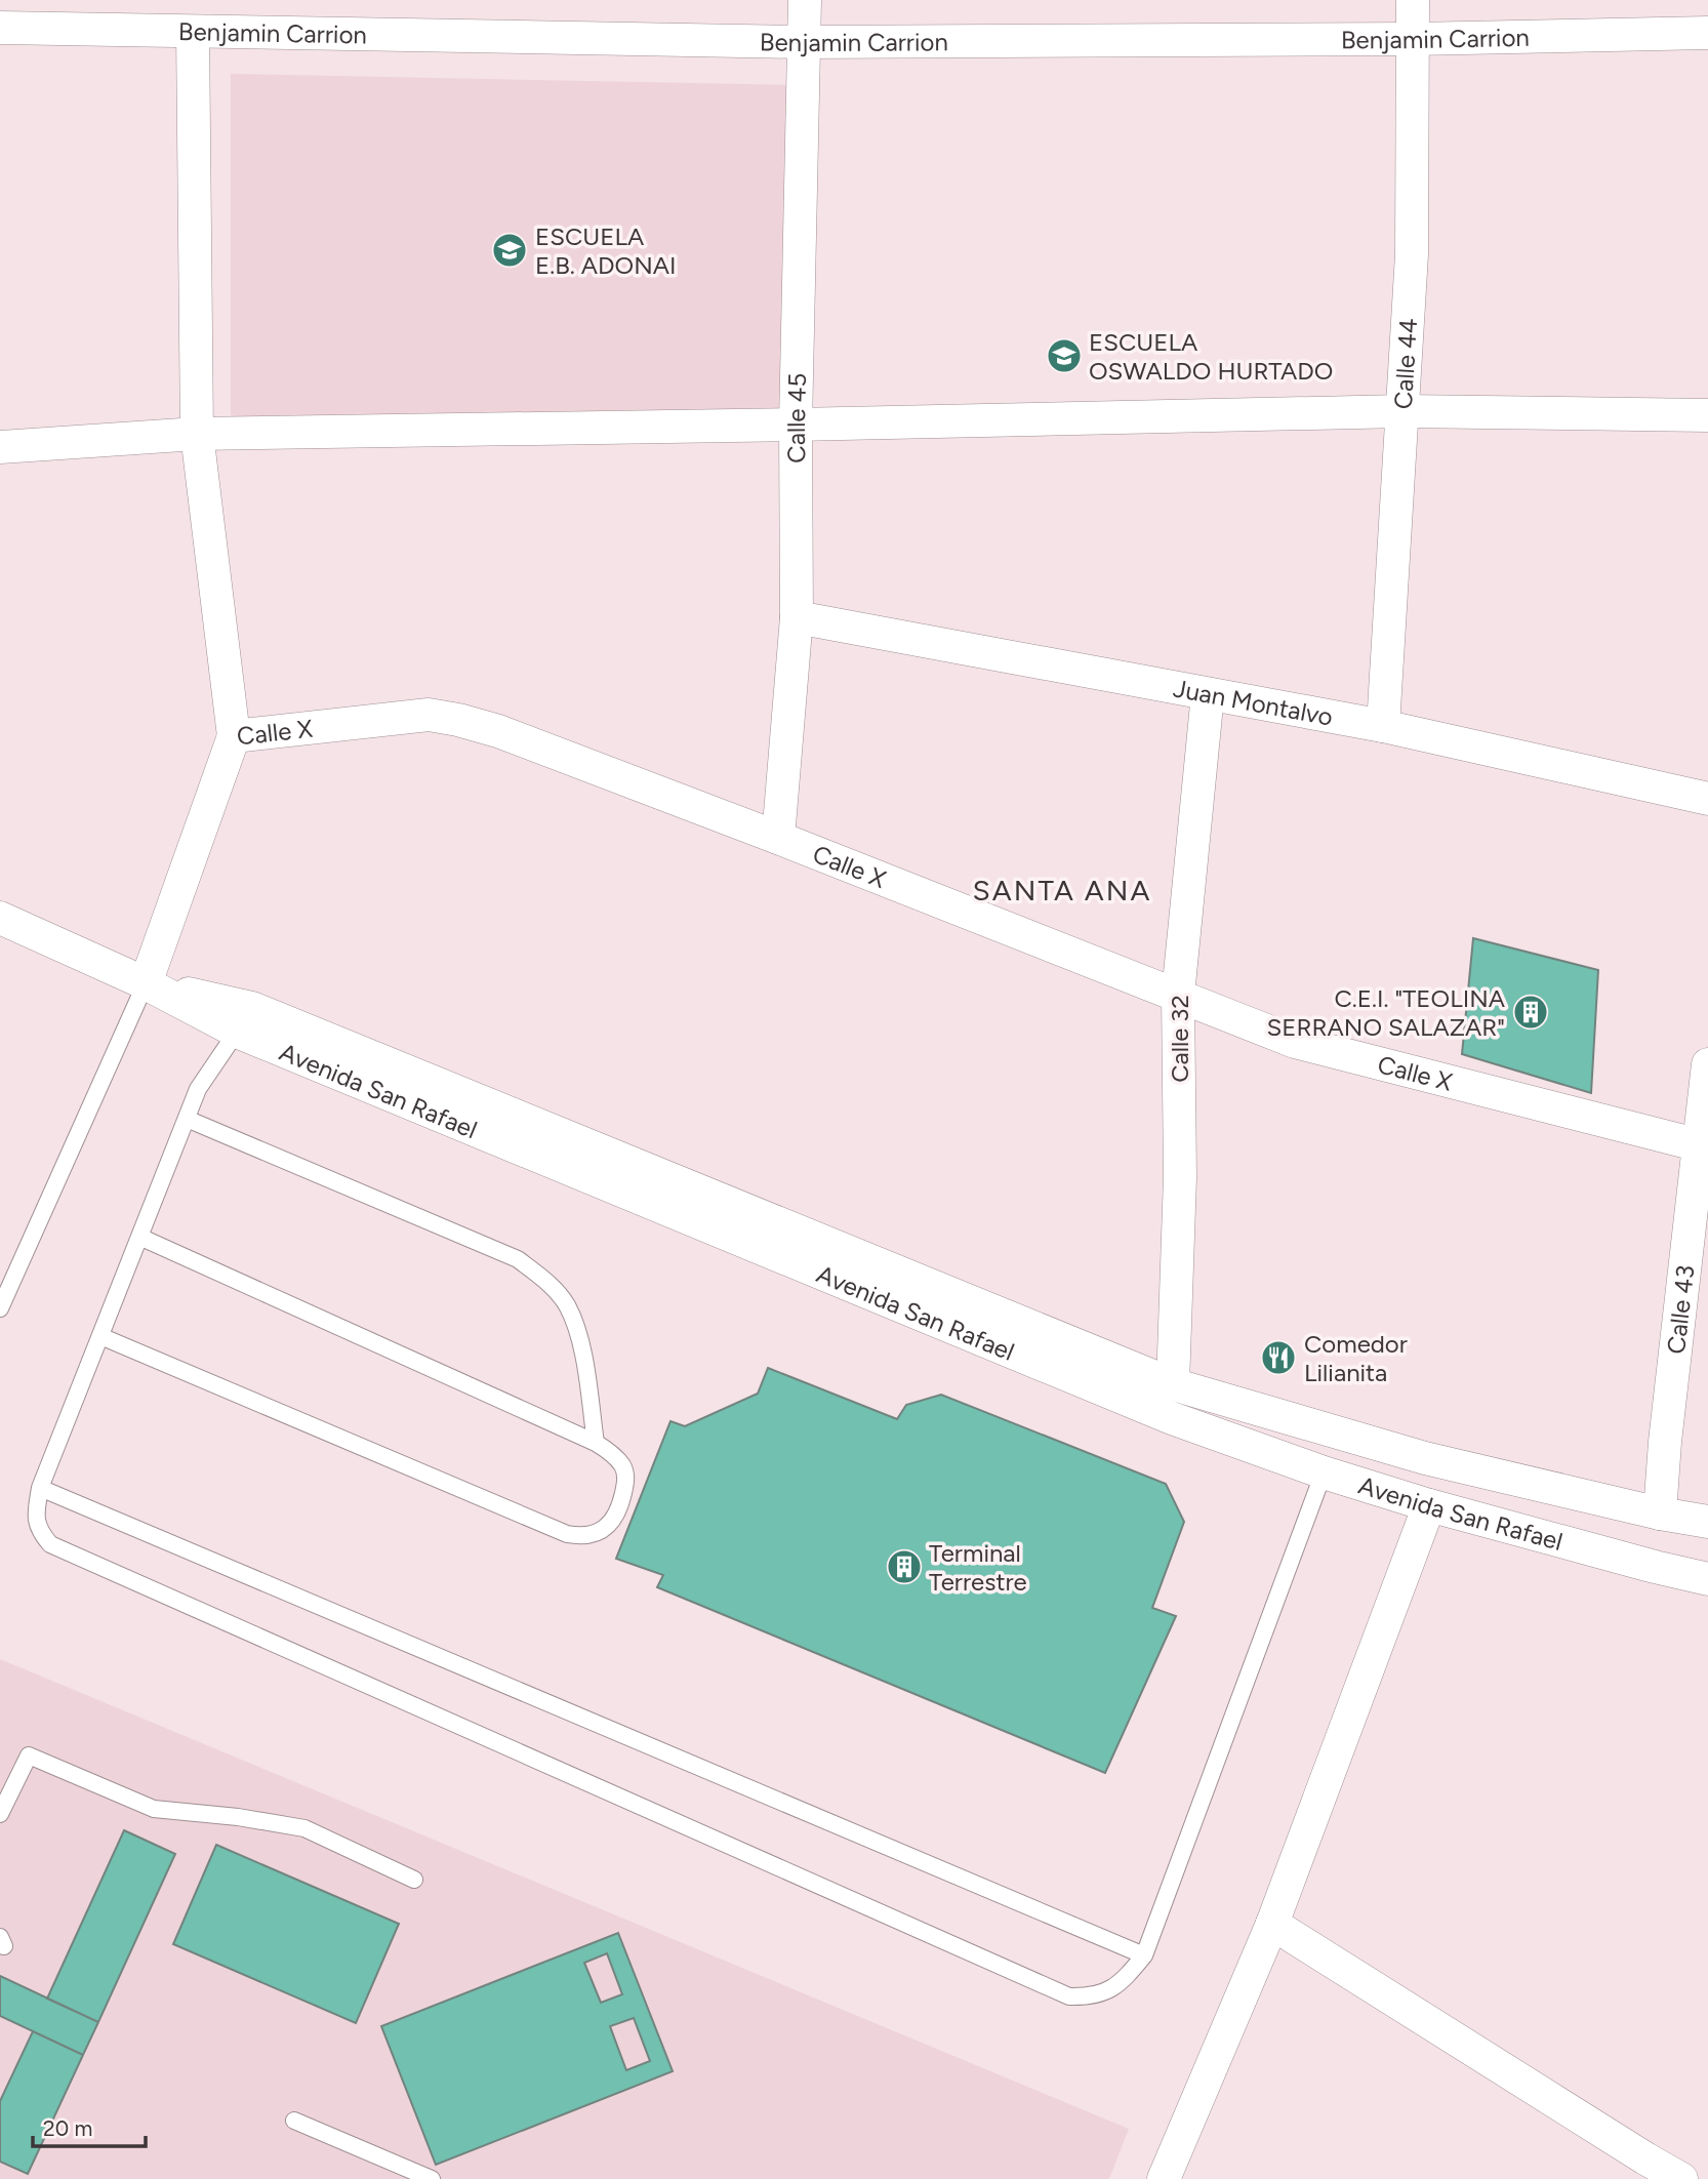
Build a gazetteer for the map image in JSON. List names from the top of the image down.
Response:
{
  "streets": {
    "street": [
      "Benjamin Carrion",
      "Calle 44",
      "Calle 45",
      "Juan Montalvo",
      "Calle X",
      "Calle 32",
      "Avenida San Rafael",
      "Calle 43"
    ]
  },
  "crossings": [
    ["Benjamin Carrion", "Calle 44"],
    ["Benjamin Carrion", "Calle 45"],
    ["Calle 44", "Juan Montalvo"],
    ["Calle 45", "Juan Montalvo"],
    ["Calle 45", "Calle X"],
    ["Juan Montalvo", "Calle 32"],
    ["Calle X", "Calle 32"],
    ["Calle X", "Avenida San Rafael"],
    ["Calle X", "Calle 43"],
    ["Calle 32", "Avenida San Rafael"],
    ["Avenida San Rafael", "Calle 43"]
  ],
  "districts": ["SANTA ANA"],
  "places": {
    "school or university": ["ESCUELA E.B. ADONAI", "ESCUELA OSWALDO HURTADO"],
    "building": ["C.E.I. \"TEOLINA SERRANO SALAZAR\"", "Terminal Terrestre"],
    "restaurant": ["Comedor Lilianita"]
  },
  "scale_bar": "20 m"
}
